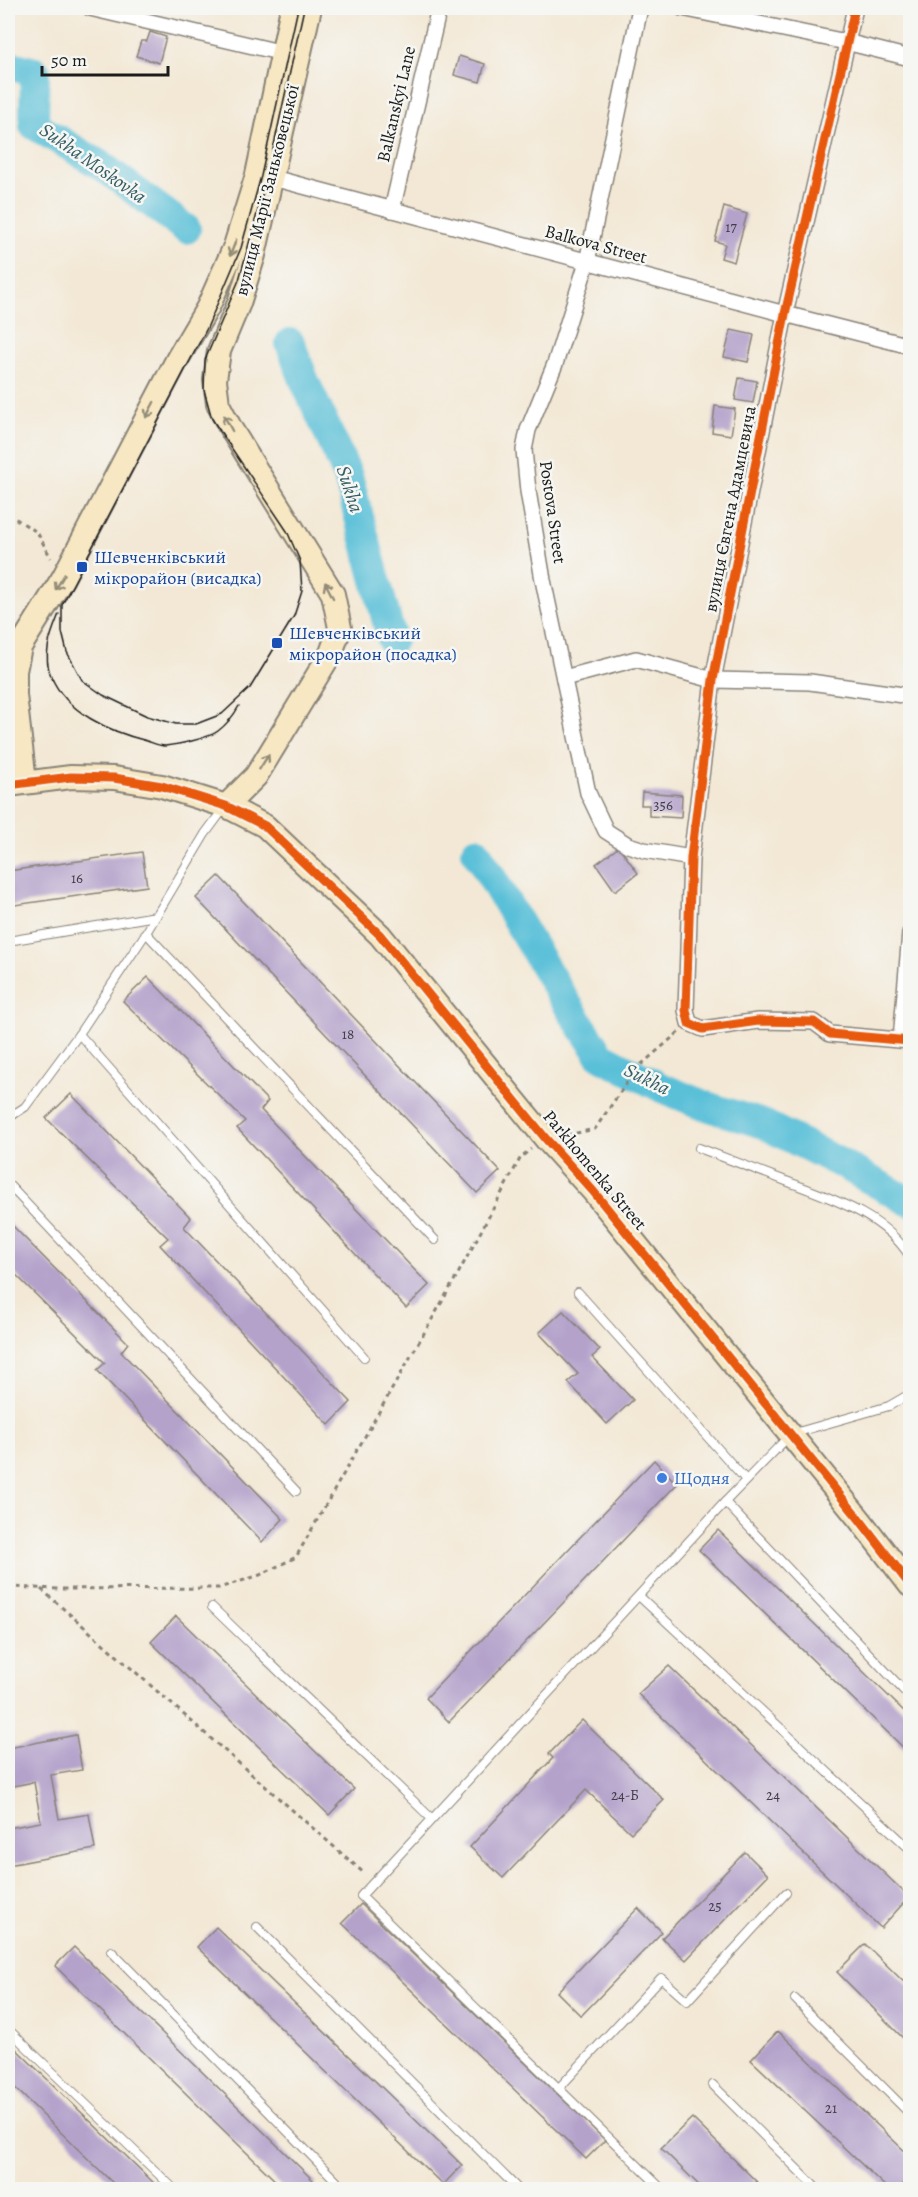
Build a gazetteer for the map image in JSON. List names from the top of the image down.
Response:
{
  "streets": {
    "street": [
      "Balkanskyi Lane",
      "вулиця Марії Заньковецької",
      "Balkova Street",
      "вулиця Євгена Адамцевича",
      "Postova Street",
      "Parkhomenka Street"
    ]
  },
  "crossings": [
    ["Balkanskyi Lane", "Balkova Street"],
    ["вулиця Марії Заньковецької", "Balkova Street"],
    ["вулиця Марії Заньковецької", "Parkhomenka Street"],
    ["Balkova Street", "вулиця Євгена Адамцевича"],
    ["Balkova Street", "Postova Street"],
    ["вулиця Євгена Адамцевича", "Postova Street"]
  ],
  "water": ["Sukha Moskovka", "Sukha"],
  "places": {
    "transit": ["Шевченківський мікрорайон (висадка)", "Шевченківський мікрорайон (посадка)"],
    "other": ["Щодня"]
  },
  "house_numbers": [
    "17",
    "356",
    "16",
    "18",
    "24-Б",
    "24",
    "25",
    "21"
  ],
  "scale_bar": "50 m"
}
